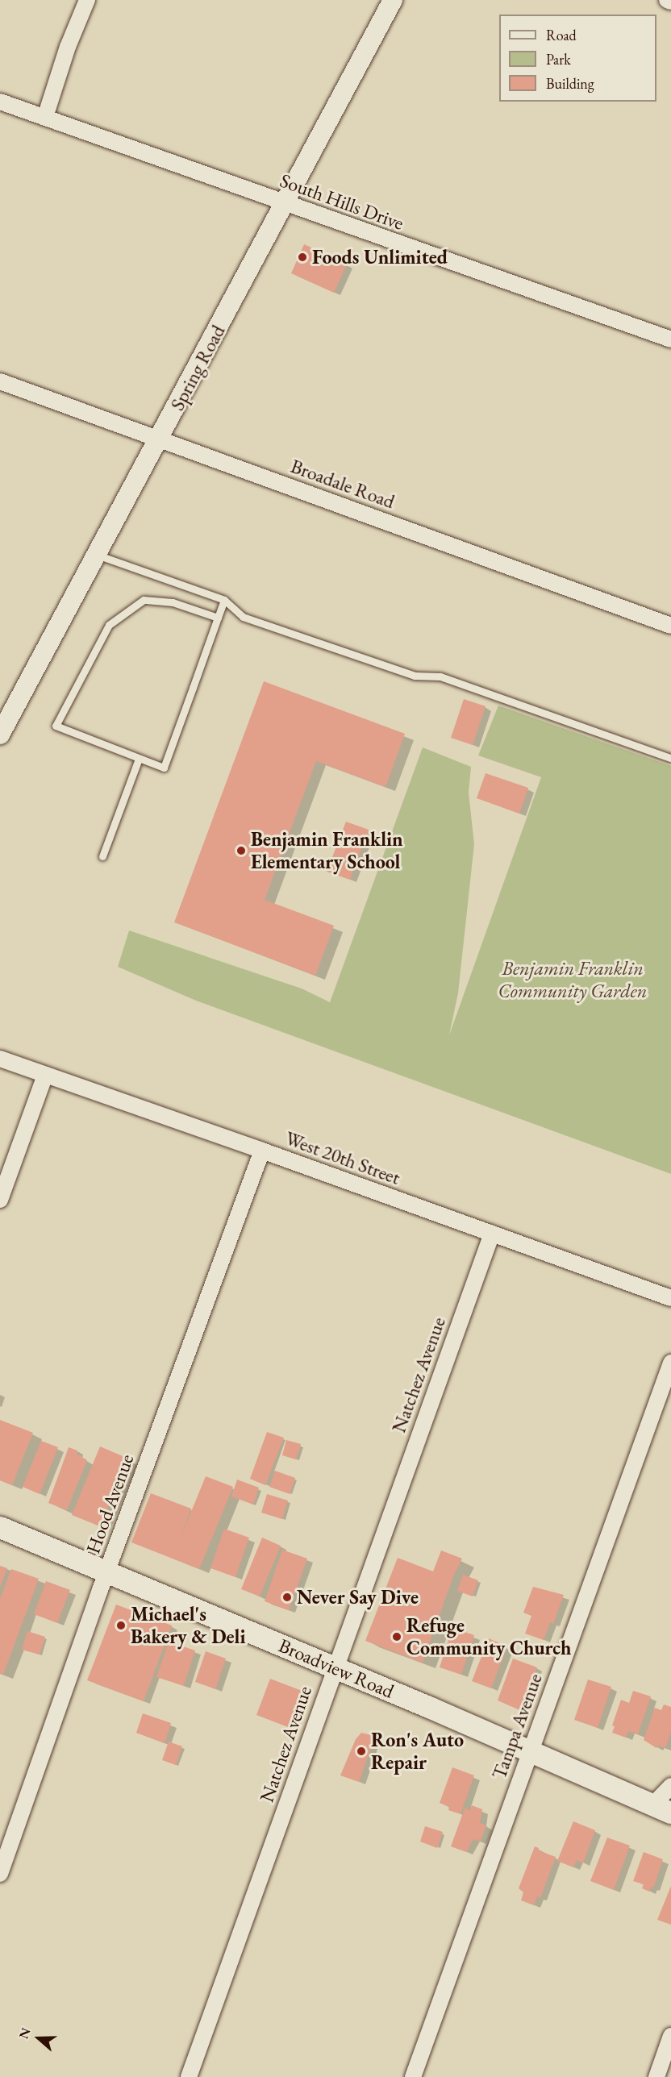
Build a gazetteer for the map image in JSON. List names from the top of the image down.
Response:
{
  "streets": {
    "main road": ["Broadview Road"],
    "street": [
      "South Hills Drive",
      "Spring Road",
      "Broadale Road",
      "West 20th Street",
      "Natchez Avenue",
      "Hood Avenue",
      "Tampa Avenue"
    ]
  },
  "crossings": [
    ["South Hills Drive", "Spring Road"],
    ["Spring Road", "Broadale Road"],
    ["West 20th Street", "Natchez Avenue"],
    ["West 20th Street", "Hood Avenue"],
    ["Natchez Avenue", "Broadview Road"],
    ["Hood Avenue", "Broadview Road"],
    ["Broadview Road", "Tampa Avenue"]
  ],
  "parks": ["Benjamin Franklin Community Garden"],
  "places": [
    "Foods Unlimited",
    "Benjamin Franklin Elementary School",
    "Never Say Dive",
    "Michael's Bakery & Deli",
    "Refuge Community Church",
    "Ron's Auto Repair"
  ],
  "legend": ["Road", "Park", "Building"],
  "north": "left"
}
